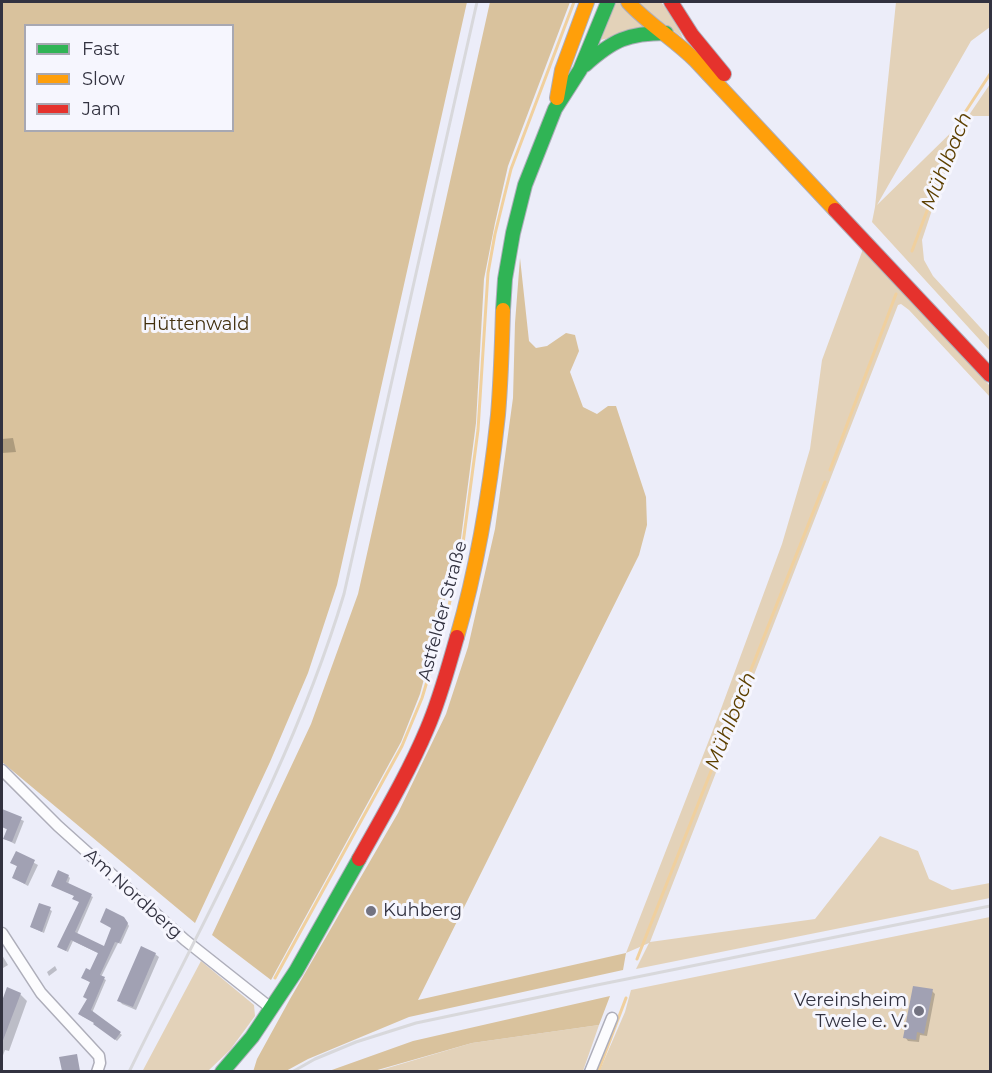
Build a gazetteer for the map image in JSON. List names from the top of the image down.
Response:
{
  "streets": {
    "main road": ["Astfelder Straße"],
    "street": ["Am Nordberg"]
  },
  "crossings": [
    ["Astfelder Straße", "Am Nordberg"]
  ],
  "water": ["Mühlbach"],
  "parks": ["Hüttenwald"],
  "places": ["Kuhberg", "Vereinsheim Twele e. V."],
  "legend": ["Fast", "Slow", "Jam"]
}
